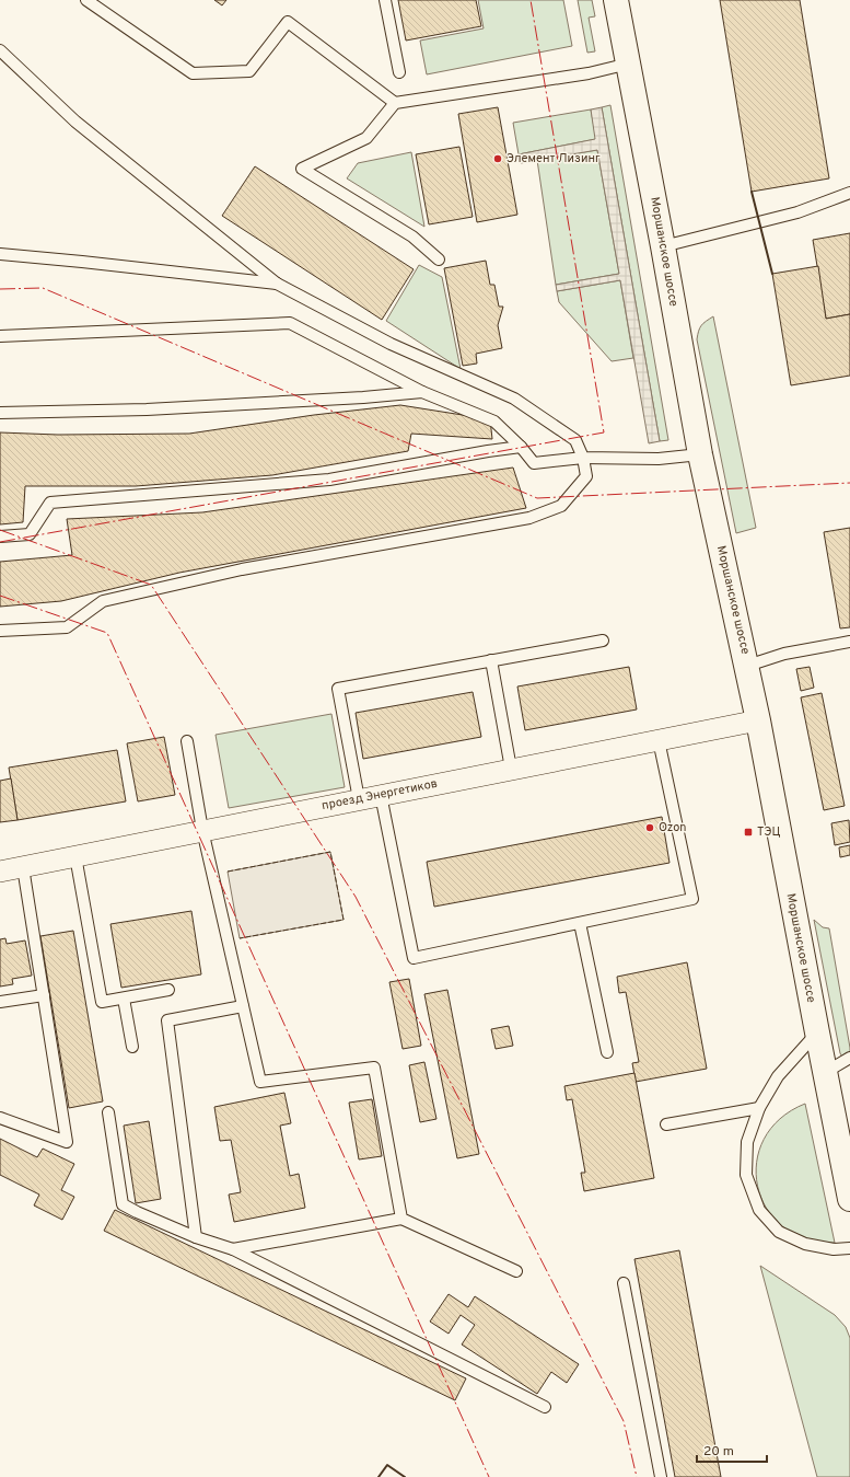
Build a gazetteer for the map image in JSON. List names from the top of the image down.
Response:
{
  "streets": {
    "main road": ["Моршанское шоссе"],
    "street": ["проезд Энергетиков"]
  },
  "crossings": [
    ["Моршанское шоссе", "проезд Энергетиков"]
  ],
  "places": {
    "other": ["Элемент Лизинг", "Ozon"],
    "transit": ["ТЭЦ"]
  },
  "scale_bar": "20 m"
}
